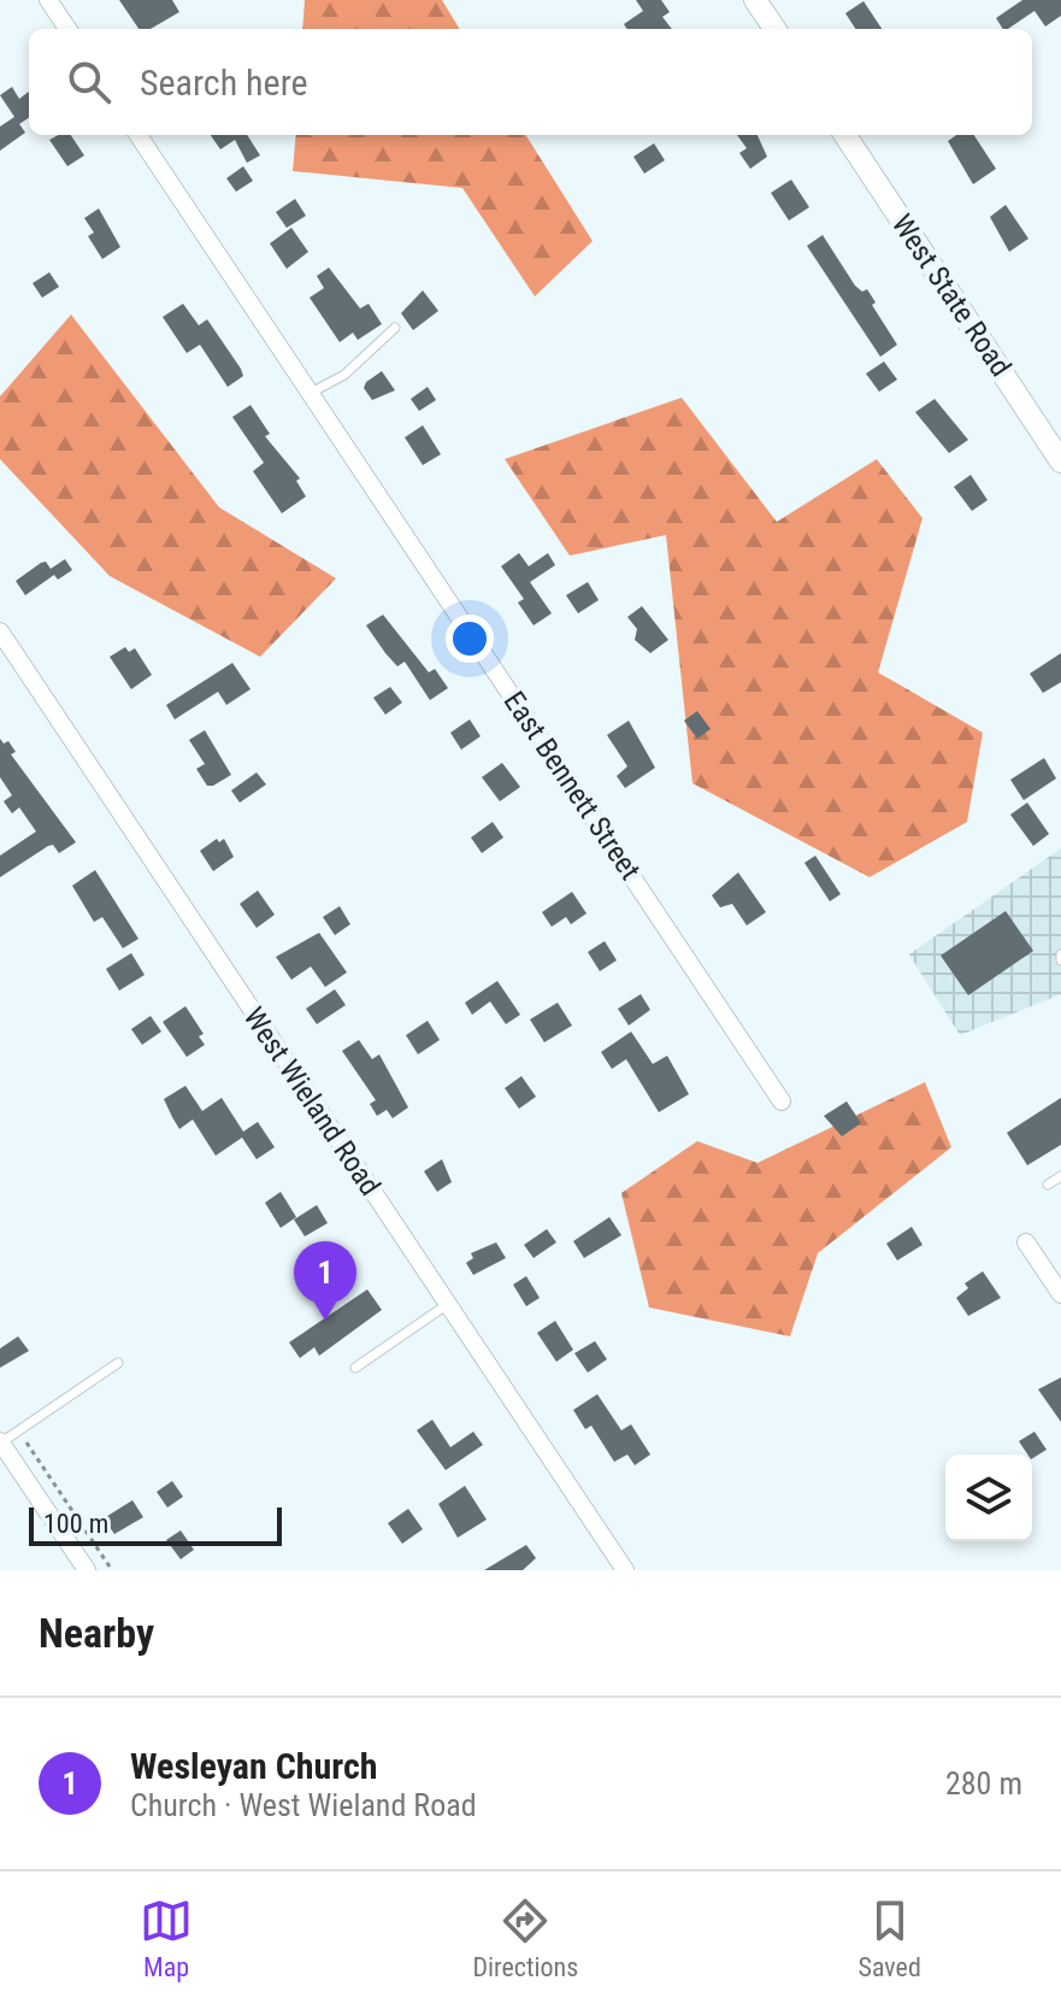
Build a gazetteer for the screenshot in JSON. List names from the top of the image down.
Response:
{
  "streets": {
    "street": ["West State Road", "East Bennett Street", "West Wieland Road"]
  },
  "scale_bar": "100 m",
  "page": {
    "search": "Search here",
    "pins": "1",
    "scale": "100 m",
    "heading": "Nearby",
    "list": [
      {
        "mark": "1",
        "name": "Wesleyan Church",
        "note": "Church · West Wieland Road",
        "value": "280 m"
      }
    ],
    "nav": ["Map", "Directions", "Saved"]
  }
}
